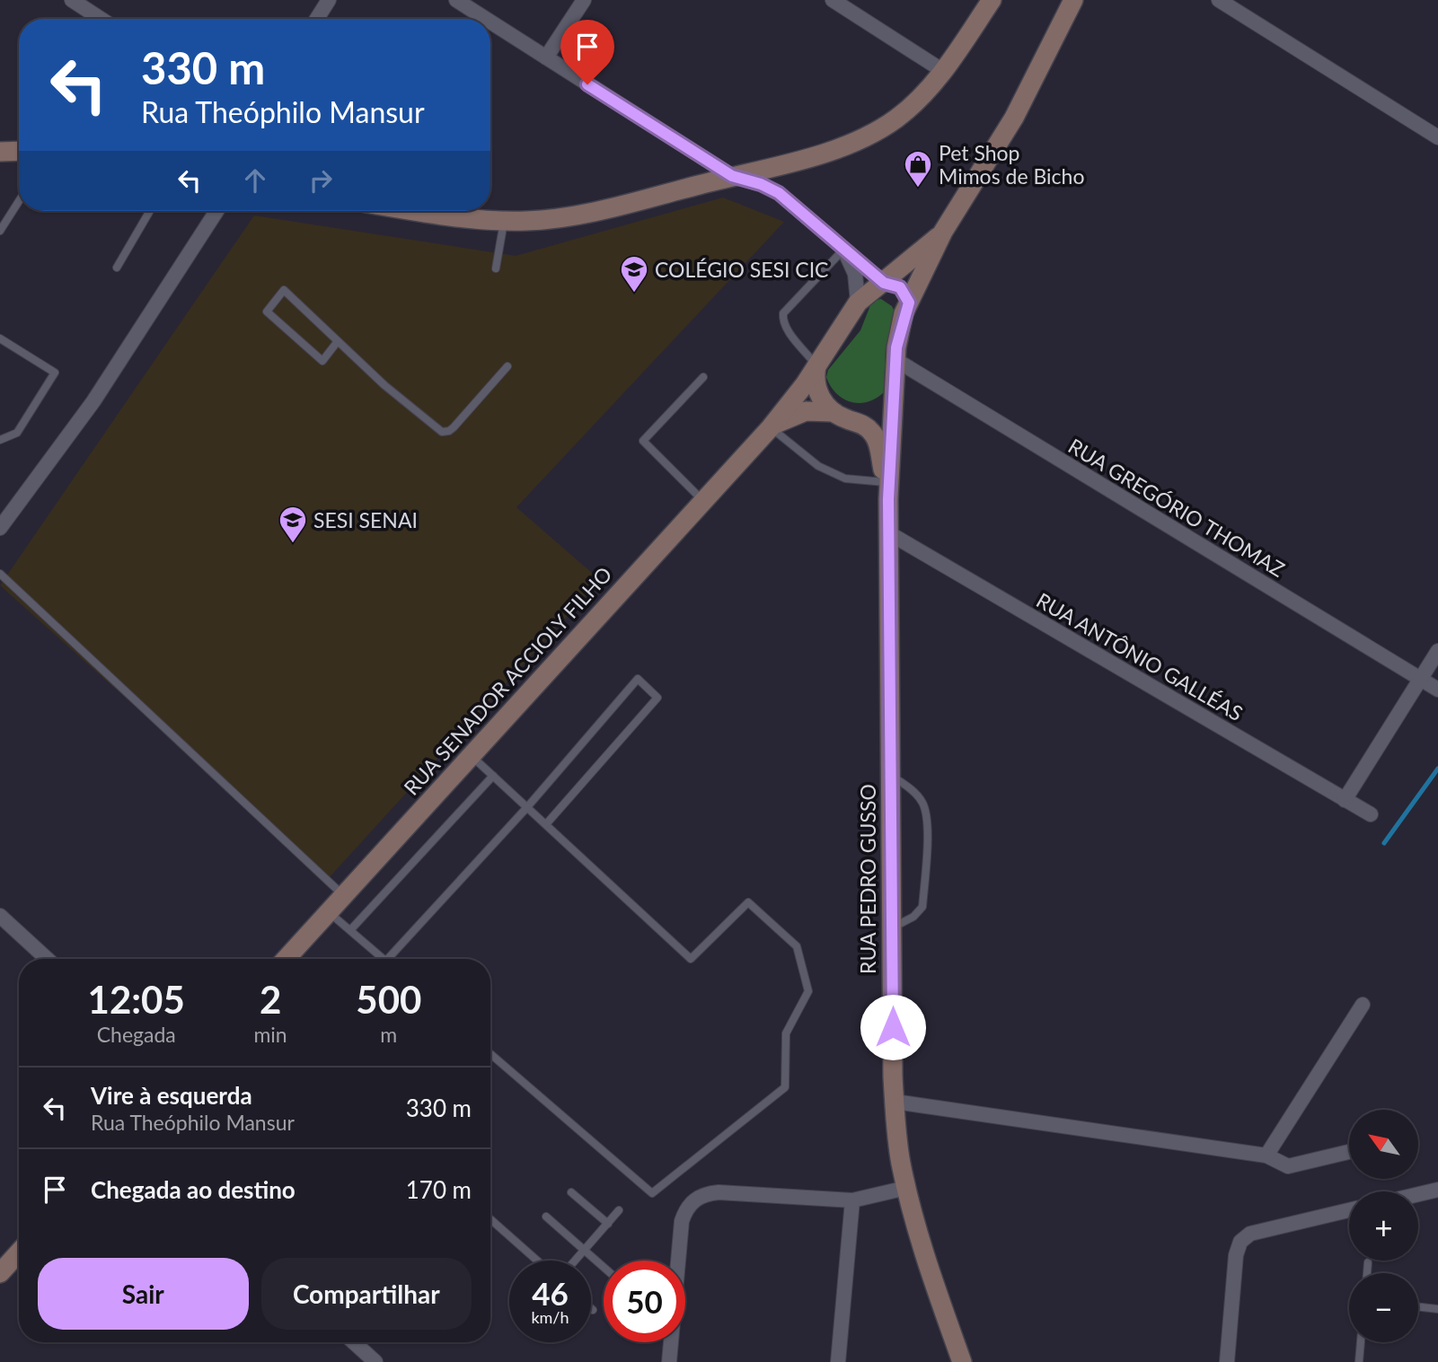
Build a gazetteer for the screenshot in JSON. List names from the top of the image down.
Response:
{
  "streets": {
    "main road": ["RUA SENADOR ACCIOLY FILHO", "RUA PEDRO GUSSO"],
    "street": ["RUA GREGÓRIO THOMAZ", "RUA ANTÔNIO GALLÉAS"]
  },
  "crossings": [
    ["RUA GREGÓRIO THOMAZ", "RUA PEDRO GUSSO"],
    ["RUA ANTÔNIO GALLÉAS", "RUA PEDRO GUSSO"],
    ["RUA SENADOR ACCIOLY FILHO", "RUA PEDRO GUSSO"]
  ],
  "places": {
    "shop": ["Pet Shop Mimos de Bicho"],
    "school or university": ["COLÉGIO SESI CIC", "SESI SENAI"]
  },
  "north": "top left",
  "page": {
    "turn": ["330 m", "Rua Theóphilo Mansur"],
    "eta": [
      "12:05",
      "Chegada",
      "2",
      "min",
      "500",
      "m"
    ],
    "list": [
      {
        "name": "Vire à esquerda",
        "note": "Rua Theóphilo Mansur",
        "value": "330 m"
      },
      {
        "name": "Chegada ao destino",
        "value": "170 m"
      }
    ],
    "map_buttons": ["+", "−"],
    "buttons": ["Sair", "Compartilhar"],
    "speed": "46 km/h",
    "limit": "50"
  }
}
